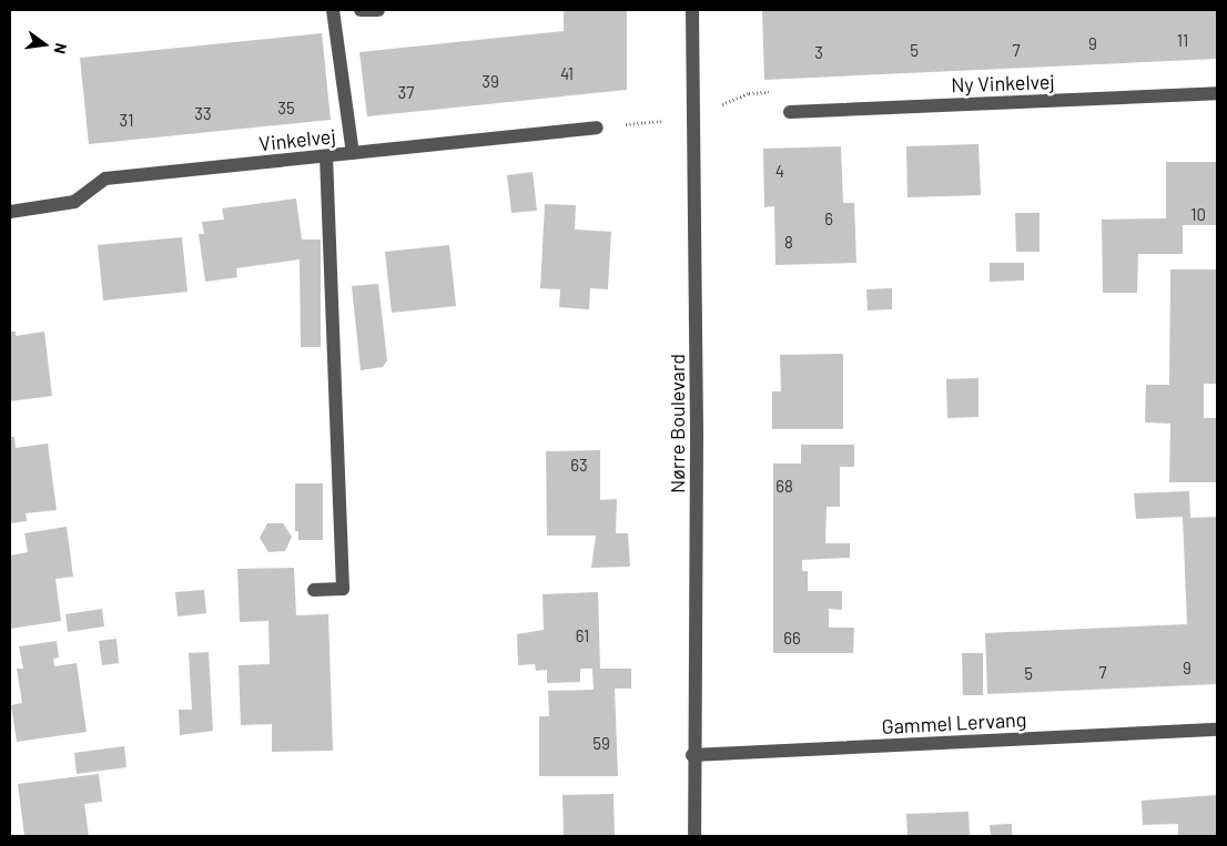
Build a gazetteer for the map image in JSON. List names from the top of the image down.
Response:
{
  "streets": {
    "street": [
      "Ny Vinkelvej",
      "Vinkelvej",
      "Nørre Boulevard",
      "Gammel Lervang"
    ]
  },
  "crossings": [
    ["Nørre Boulevard", "Gammel Lervang"]
  ],
  "house_numbers": [
    "11",
    "9",
    "5",
    "7",
    "3",
    "41",
    "39",
    "37",
    "35",
    "33",
    "31",
    "4",
    "10",
    "6",
    "8",
    "63",
    "68",
    "61",
    "66",
    "9",
    "7",
    "5",
    "59"
  ],
  "north": "right"
}
